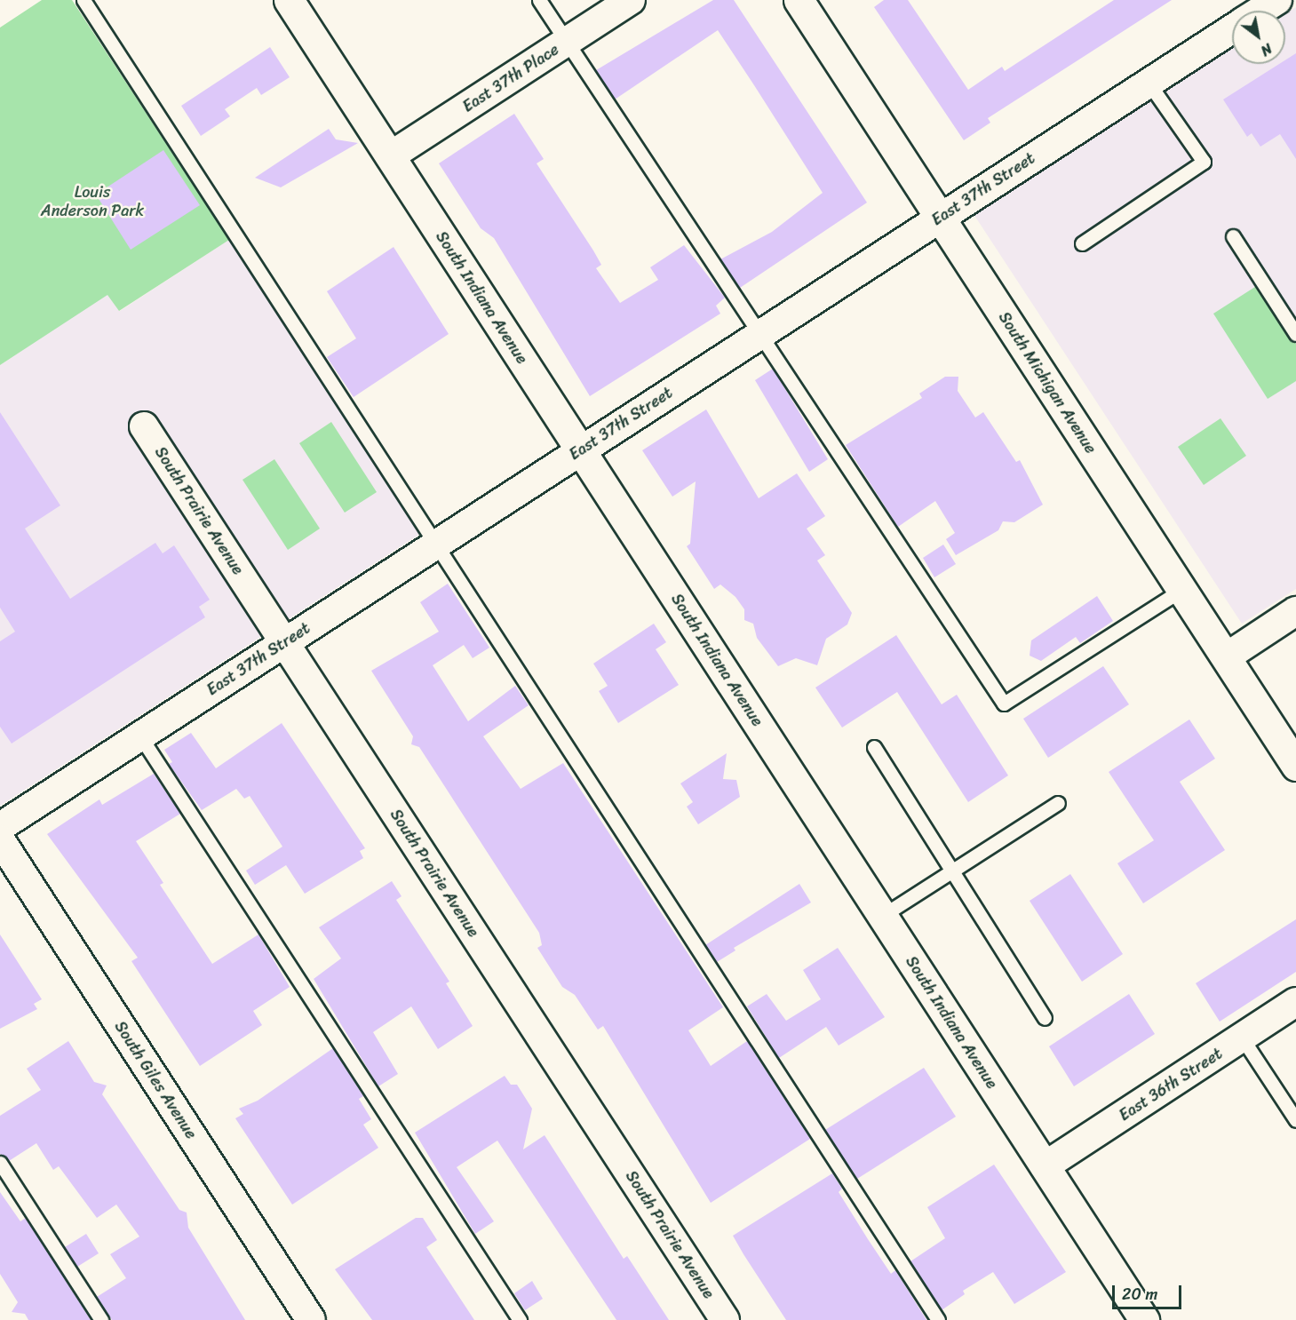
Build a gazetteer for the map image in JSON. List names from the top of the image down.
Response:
{
  "streets": {
    "street": [
      "East 37th Place",
      "East 37th Street",
      "South Indiana Avenue",
      "South Michigan Avenue",
      "South Prairie Avenue",
      "South Giles Avenue",
      "East 36th Street"
    ]
  },
  "crossings": [
    ["East 37th Place", "South Indiana Avenue"],
    ["East 37th Street", "South Indiana Avenue"],
    ["East 37th Street", "South Michigan Avenue"],
    ["East 37th Street", "South Prairie Avenue"],
    ["South Indiana Avenue", "East 36th Street"]
  ],
  "parks": ["Louis Anderson Park"],
  "scale_bar": "20 m",
  "north": "bottom right"
}
